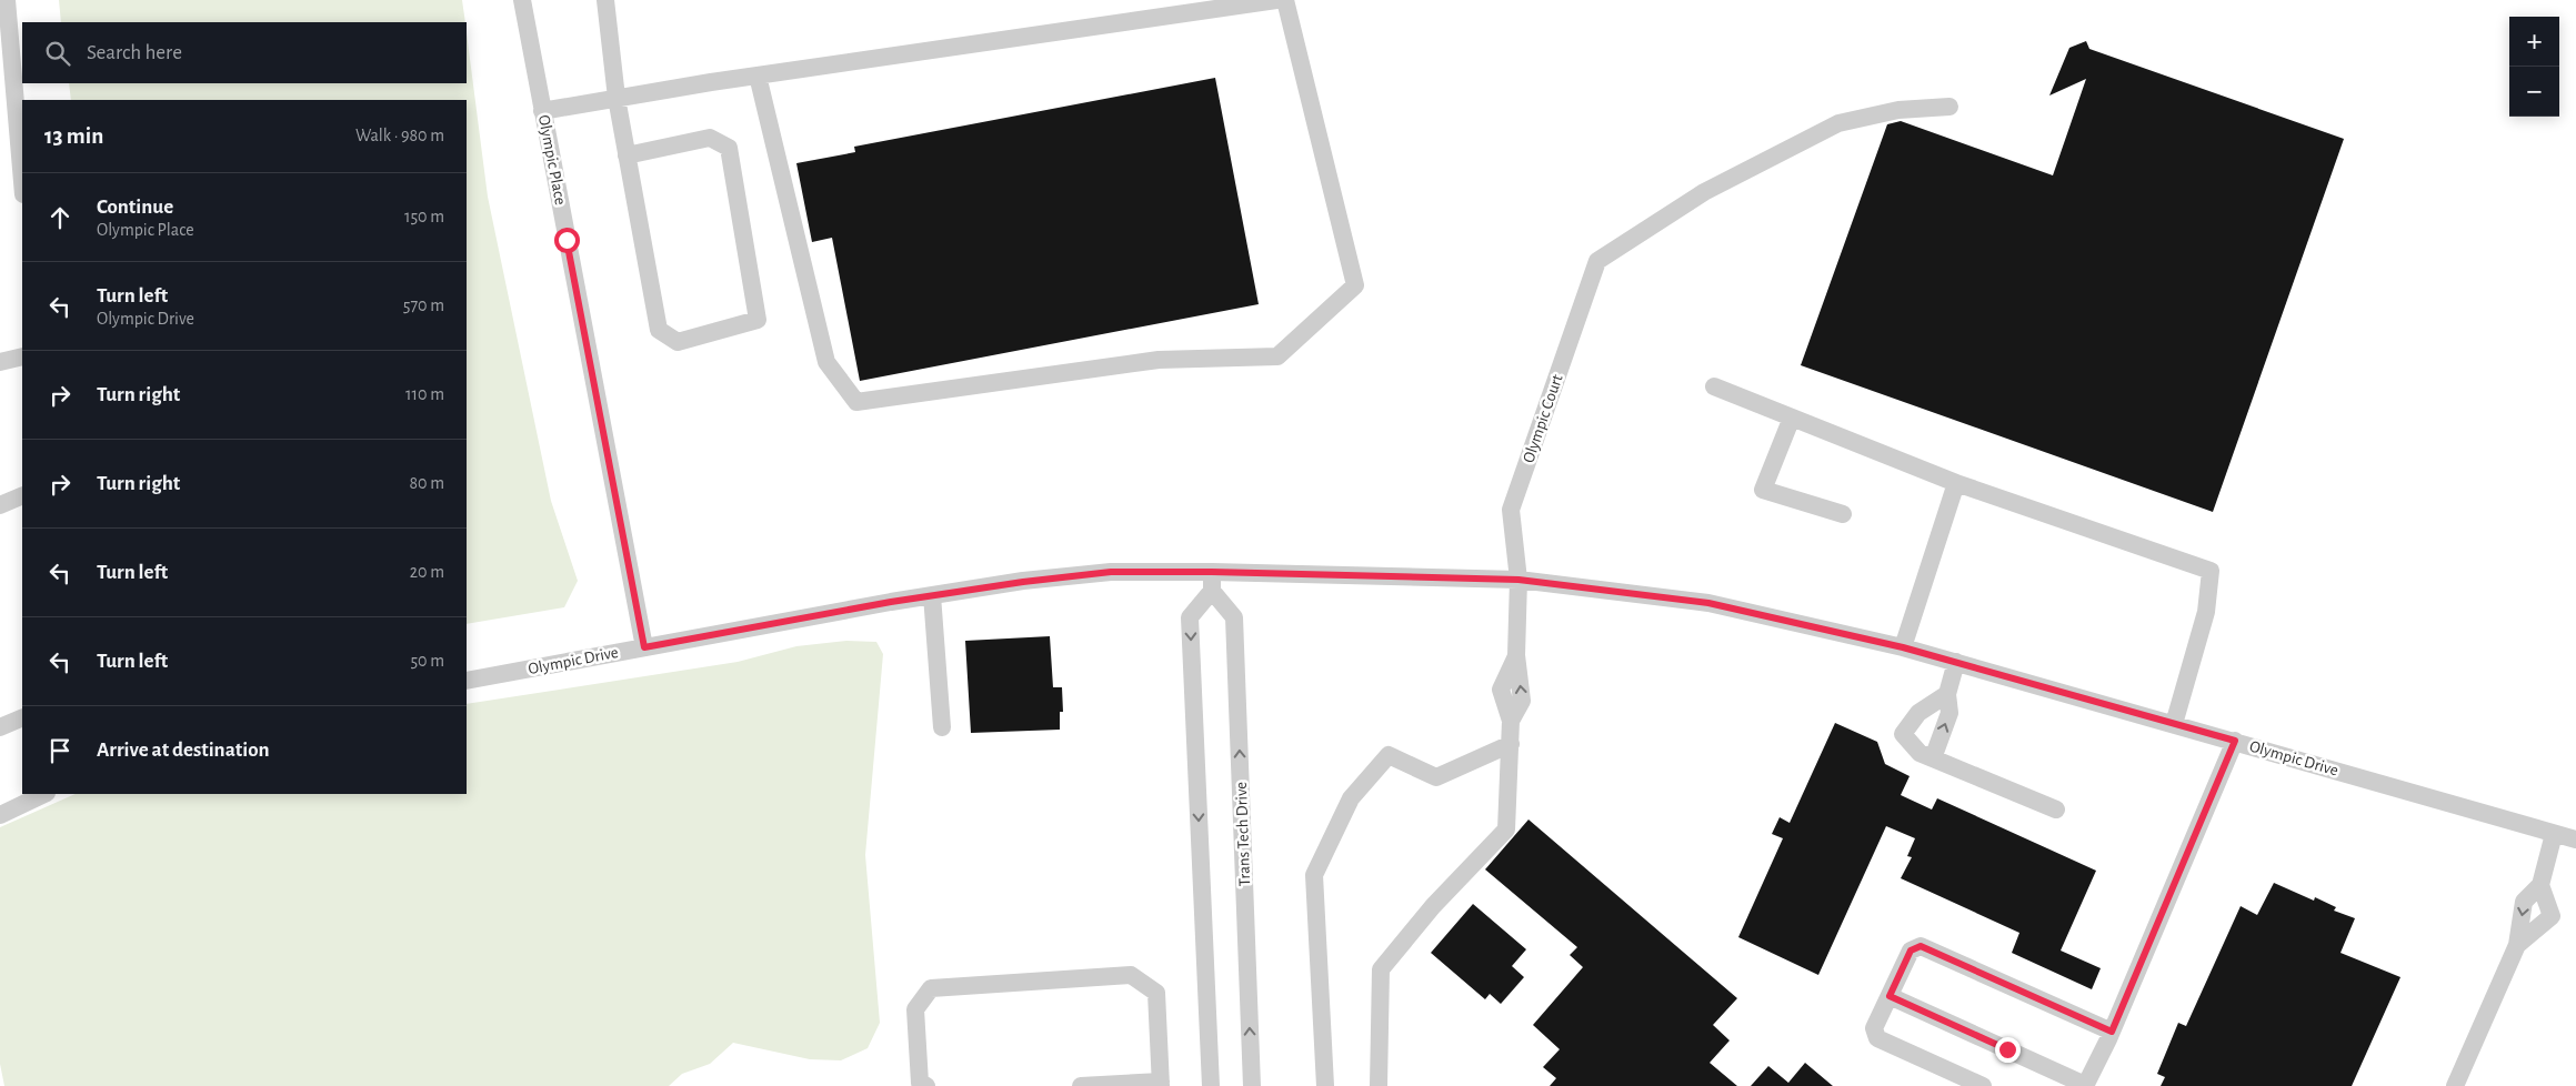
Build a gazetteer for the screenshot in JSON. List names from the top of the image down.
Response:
{
  "streets": {
    "street": [
      "Olympic Place",
      "Olympic Court",
      "Olympic Drive",
      "Trans Tech Drive"
    ]
  },
  "crossings": [
    ["Olympic Place", "Olympic Drive"],
    ["Olympic Court", "Olympic Drive"]
  ],
  "page": {
    "map_buttons": ["+", "−"],
    "search": "Search here",
    "heading": ["13 min", "Walk · 980 m"],
    "list": [
      ["Continue", "Olympic Place", "150 m"],
      ["Turn left", "Olympic Drive", "570 m"],
      ["Turn right", "110 m"],
      ["Turn right", "80 m"],
      ["Turn left", "20 m"],
      ["Turn left", "50 m"],
      "Arrive at destination"
    ]
  }
}
